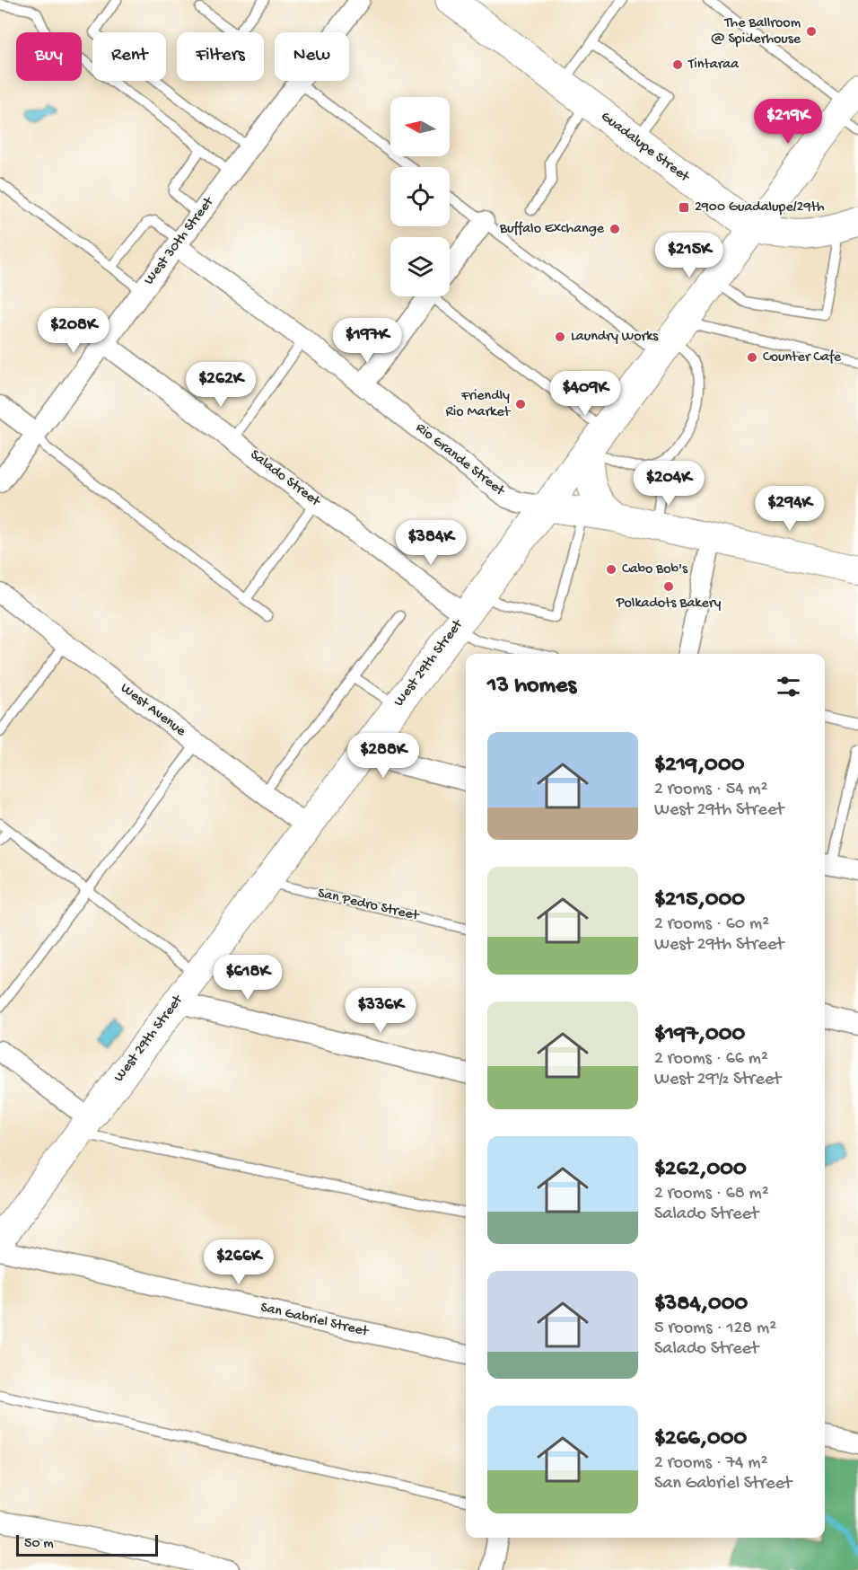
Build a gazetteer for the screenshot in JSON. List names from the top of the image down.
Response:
{
  "streets": {
    "main road": ["Guadalupe Street"],
    "street": [
      "West 30th Street",
      "Rio Grande Street",
      "Salado Street",
      "West 29th Street",
      "West Avenue",
      "San Gabriel Street"
    ],
    "lane": ["San Pedro Street"]
  },
  "crossings": [
    ["Guadalupe Street", "West 29th Street"],
    ["West 30th Street", "Rio Grande Street"],
    ["West 30th Street", "Salado Street"],
    ["Rio Grande Street", "West 29th Street"],
    ["Salado Street", "West 29th Street"],
    ["West 29th Street", "West Avenue"],
    ["West 29th Street", "San Pedro Street"]
  ],
  "places": {
    "other": [
      "The Ballroom @ Spiderhouse",
      "Tintaraa",
      "Buffalo Exchange",
      "Laundry Works",
      "Counter Cafe",
      "Friendly Rio Market",
      "Cabo Bob's",
      "Polkadots Bakery"
    ],
    "transit": ["2900 Guadalupe/29th"]
  },
  "scale_bar": "50 m",
  "north": "left",
  "page": {
    "chip": [
      "Buy",
      "Rent",
      "Filters",
      "New"
    ],
    "price": [
      "$219K",
      "$215K",
      "$208K",
      "$197K",
      "$262K",
      "$409K",
      "$204K",
      "$294K",
      "$384K",
      "$288K",
      "$618K",
      "$336K",
      "$266K"
    ],
    "heading": "13 homes",
    "list": [
      {
        "name": "$219,000",
        "note": "2 rooms · 54 m² · West 29th Street"
      },
      {
        "name": "$215,000",
        "note": "2 rooms · 60 m² · West 29th Street"
      },
      {
        "name": "$197,000",
        "note": "2 rooms · 66 m² · West 29½ Street"
      },
      {
        "name": "$262,000",
        "note": "2 rooms · 68 m² · Salado Street"
      },
      {
        "name": "$384,000",
        "note": "5 rooms · 128 m² · Salado Street"
      },
      {
        "name": "$266,000",
        "note": "2 rooms · 74 m² · San Gabriel Street"
      }
    ],
    "scale": "50 m"
  }
}
